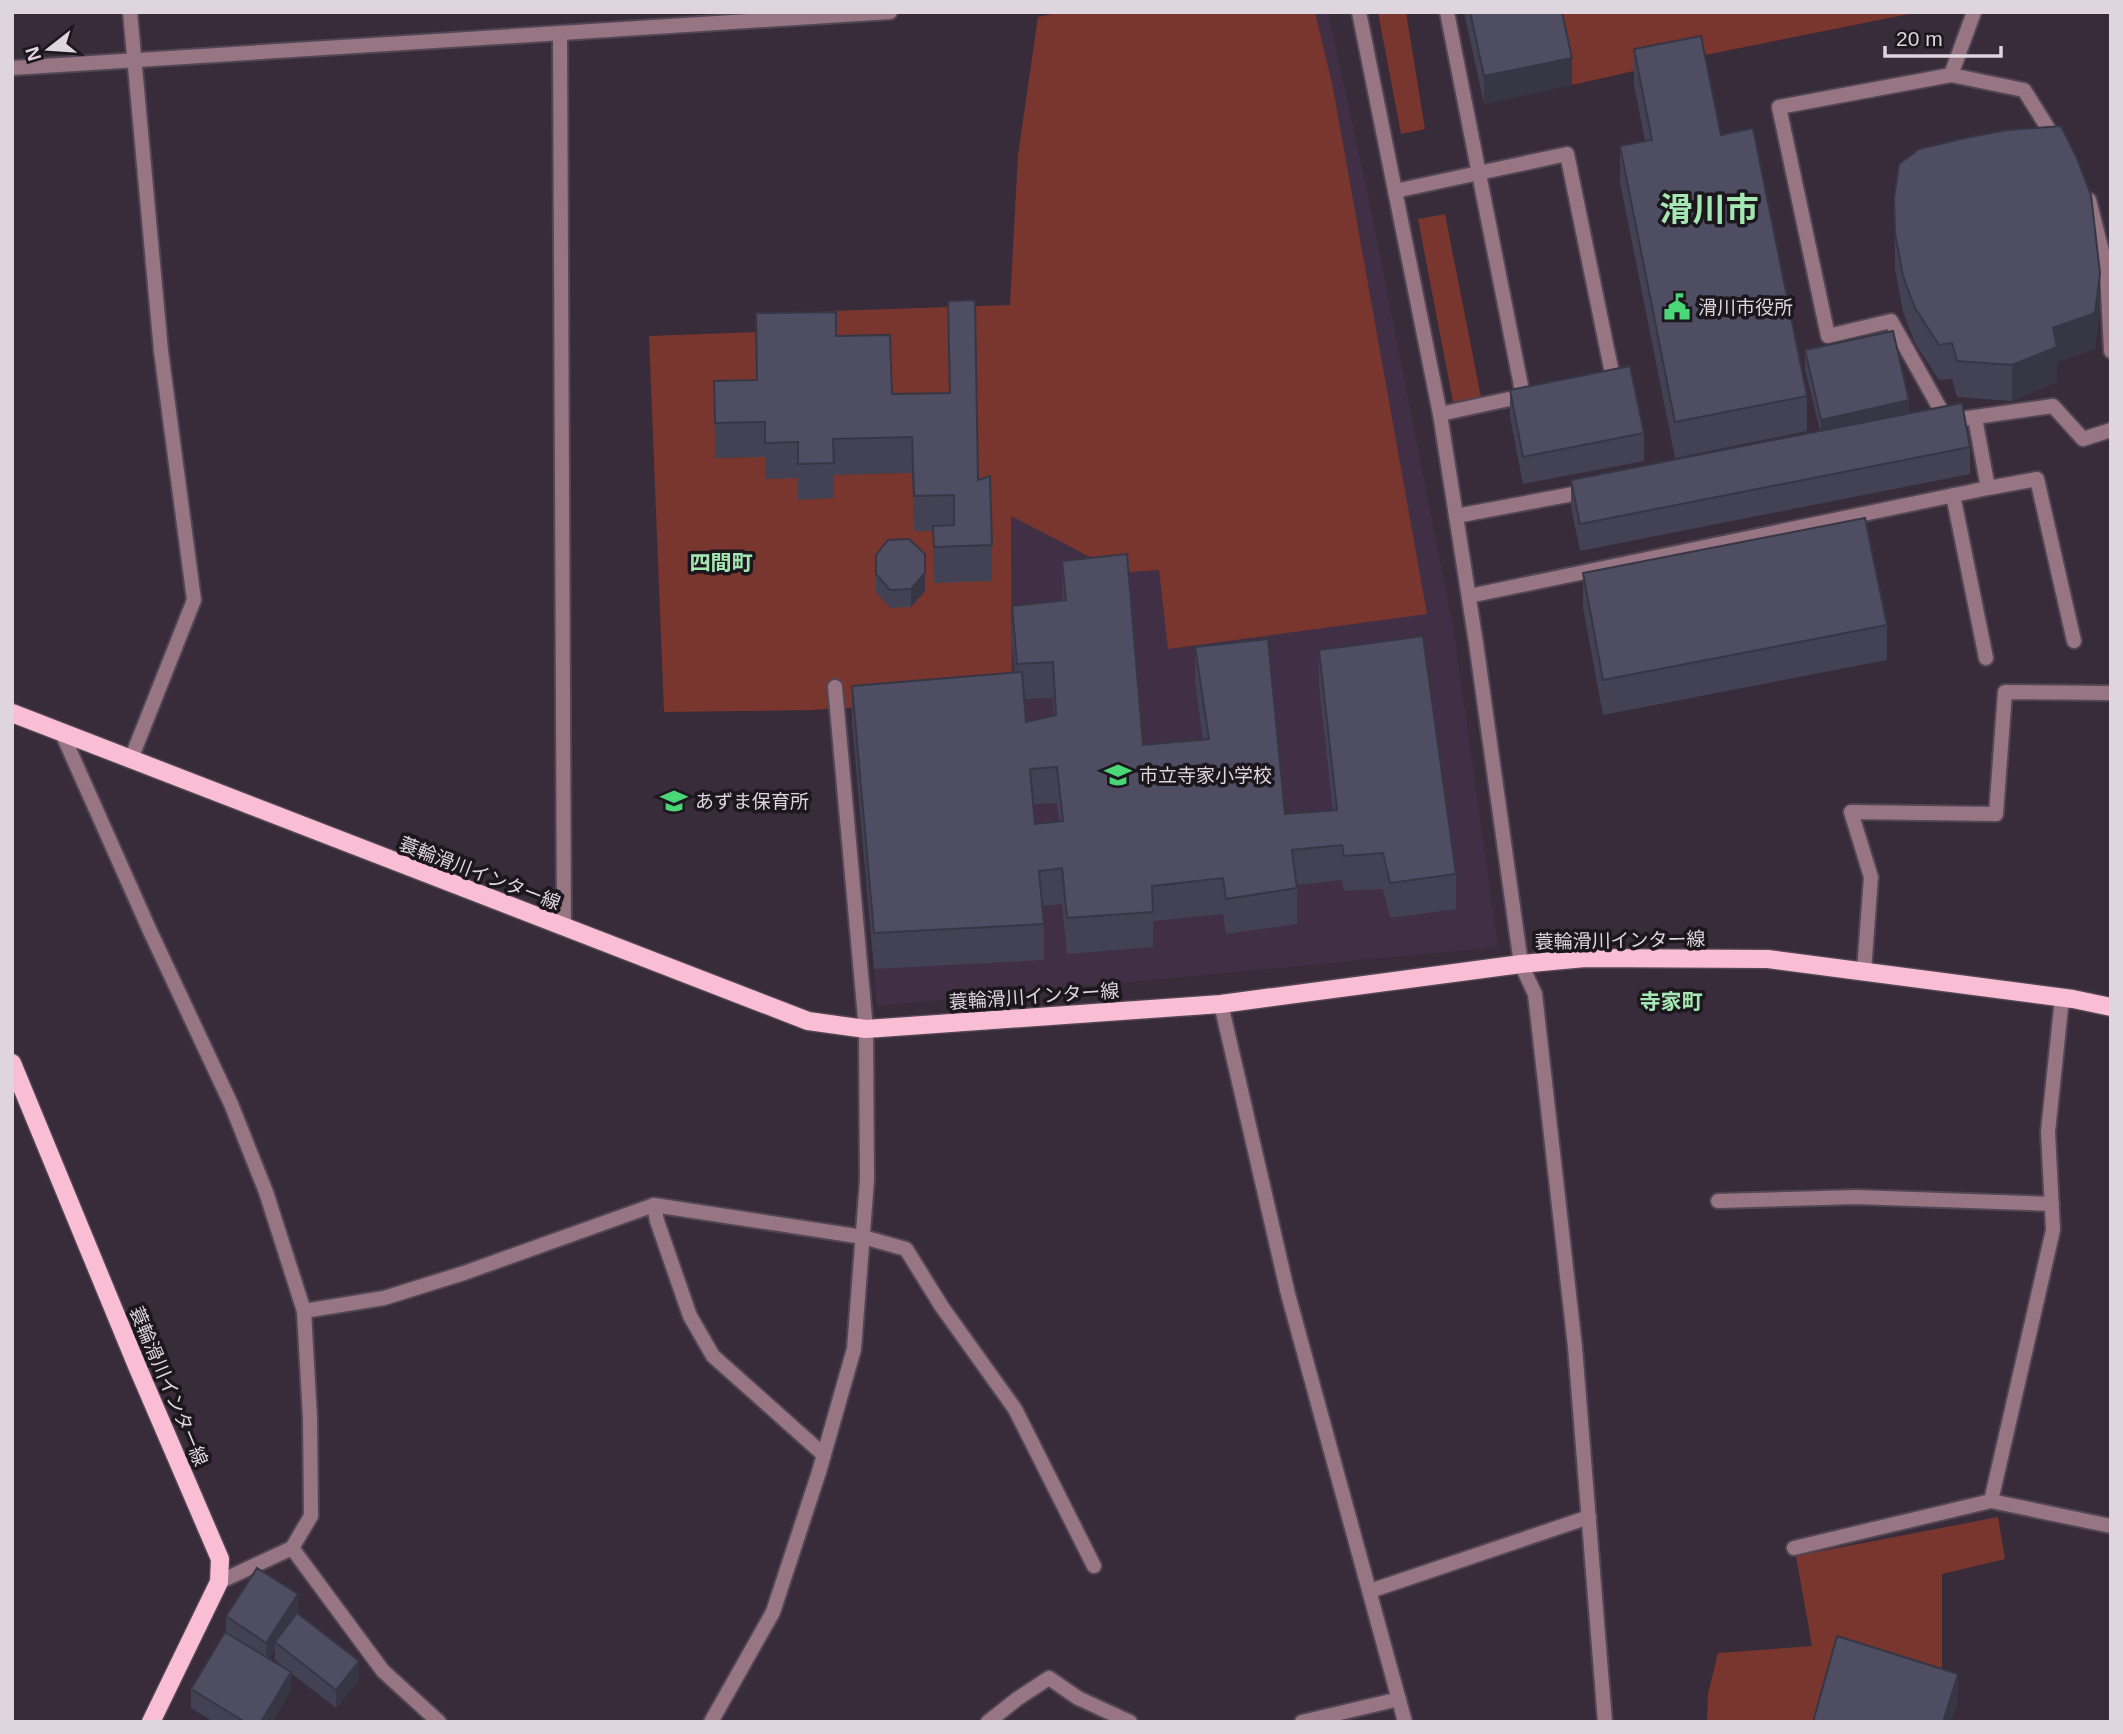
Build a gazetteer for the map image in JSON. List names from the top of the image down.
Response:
{
  "streets": {
    "main road": ["蓑輪滑川インター線"]
  },
  "districts": ["滑川市", "四間町", "寺家町"],
  "places": {
    "public building": ["滑川市役所"],
    "school or university": ["市立寺家小学校", "あずま保育所"]
  },
  "scale_bar": "20 m",
  "north": "left"
}
